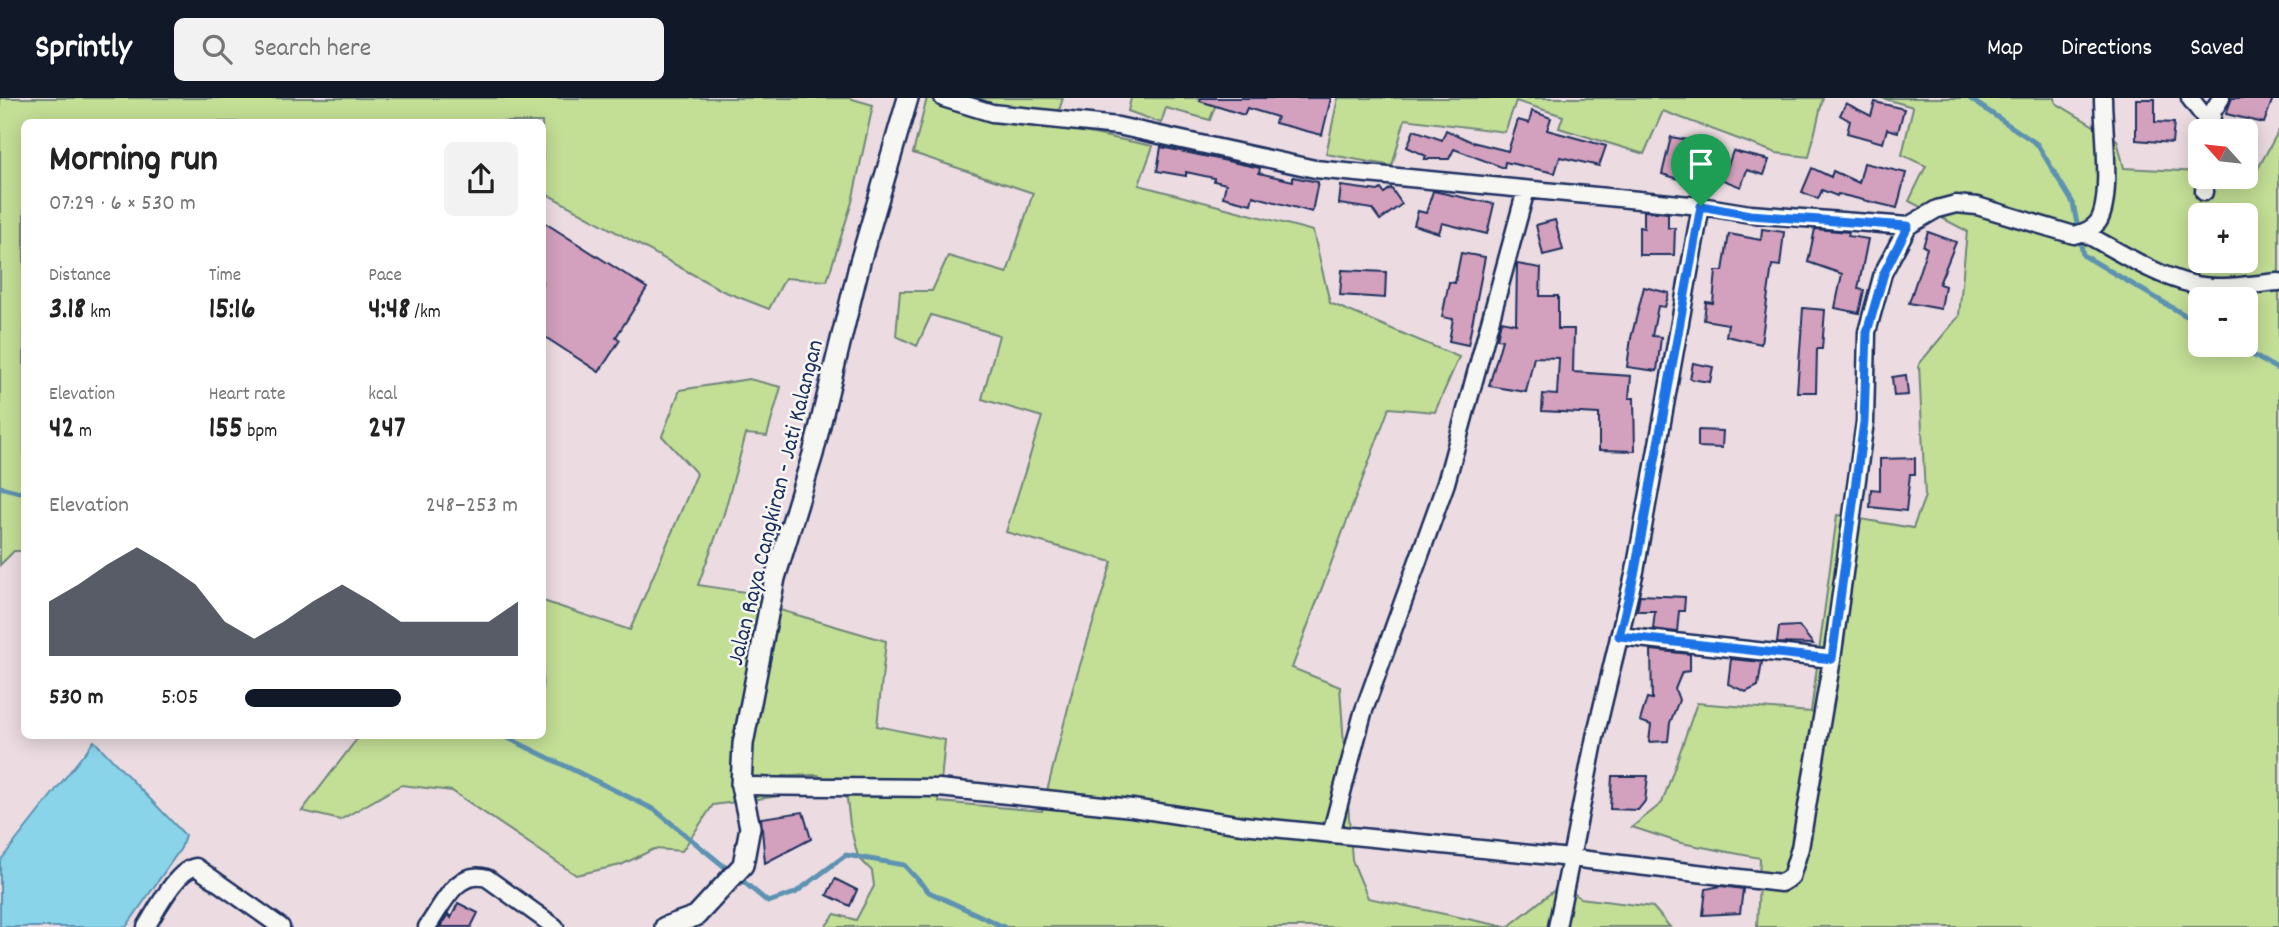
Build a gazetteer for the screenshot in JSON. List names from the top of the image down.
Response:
{
  "streets": {
    "street": ["Jalan Raya Cangkiran - Jati Kalangan"]
  },
  "north": "top left",
  "page": {
    "header": "Sprintly",
    "search": "Search here",
    "nav": ["Map", "Directions", "Saved"],
    "map_buttons": ["+", "−"],
    "heading": ["Morning run", "07:29 · 6 × 530 m"],
    "stats": [
      ["Distance", "3.18 km"],
      ["Time", "15:16"],
      ["Pace", "4:48 /km"],
      ["Elevation", "42 m"],
      ["Heart rate", "155 bpm"],
      ["kcal", "247"]
    ],
    "chart": ["Elevation", "248–253 m"],
    "list": [
      {
        "name": "530 m",
        "note": "5:05"
      }
    ]
  }
}
